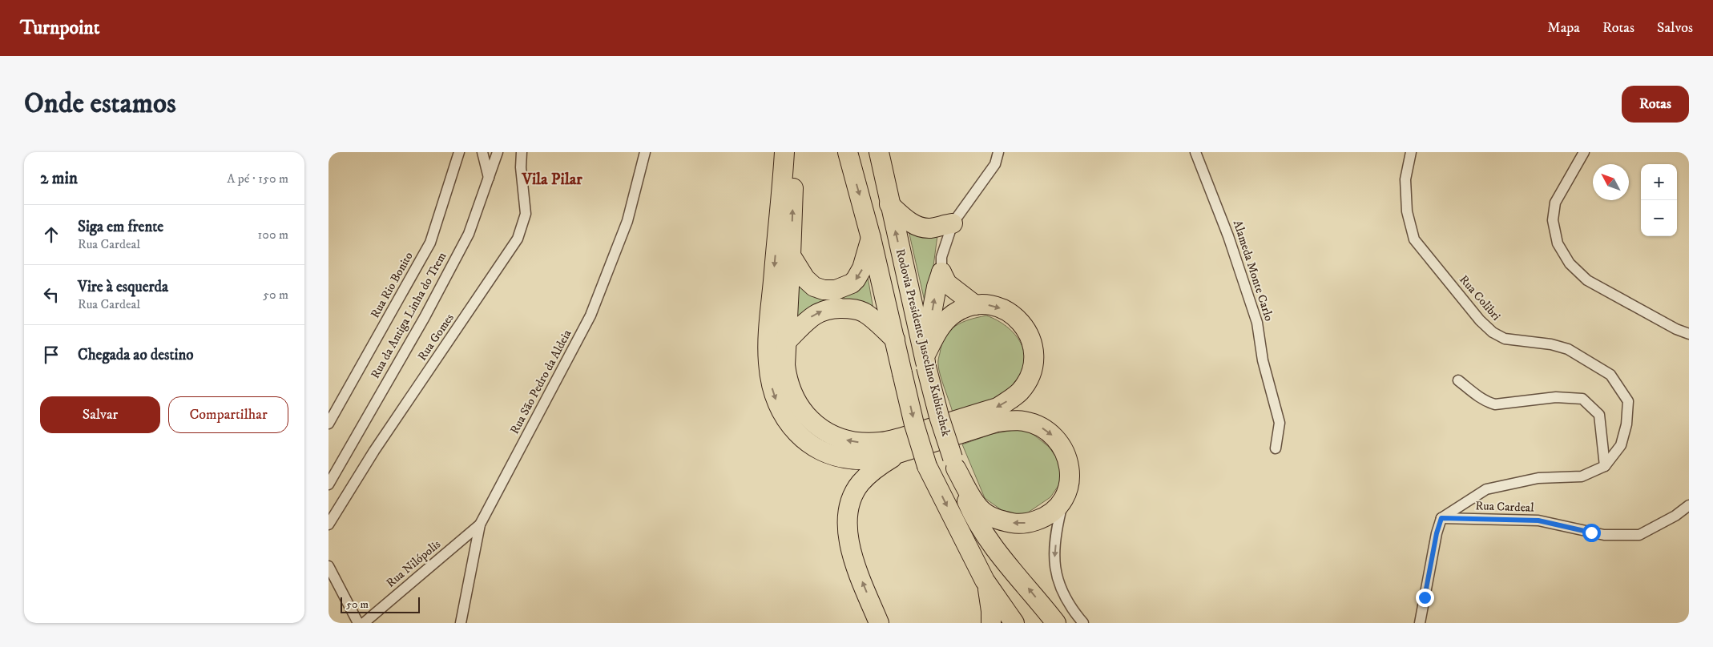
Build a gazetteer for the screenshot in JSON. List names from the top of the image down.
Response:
{
  "streets": {
    "highway": ["Rodovia Presidente Juscelino Kubitschek"],
    "street": [
      "Alameda Monte Carlo",
      "Rua Rio Bonito",
      "Rua Colibri",
      "Rua da Antiga Linha do Trem",
      "Rua Gomes",
      "Rua São Pedro da Aldeia",
      "Rua Cardeal",
      "Rua Nilópolis"
    ]
  },
  "crossings": [
    ["Rua Colibri", "Rua Cardeal"],
    ["Rua São Pedro da Aldeia", "Rua Nilópolis"]
  ],
  "districts": ["Vila Pilar"],
  "scale_bar": "50 m",
  "north": "top left",
  "page": {
    "header": "Turnpoint",
    "nav": ["Mapa", "Rotas", "Salvos"],
    "buttons": [
      "Rotas",
      ["Salvar", "Compartilhar"]
    ],
    "title": "Onde estamos",
    "heading": ["2 min", "A pé · 150 m"],
    "map_buttons": ["+", "−"],
    "list": [
      ["Siga em frente", "Rua Cardeal", "100 m"],
      ["Vire à esquerda", "Rua Cardeal", "50 m"],
      "Chegada ao destino"
    ],
    "scale": "50 m"
  }
}
